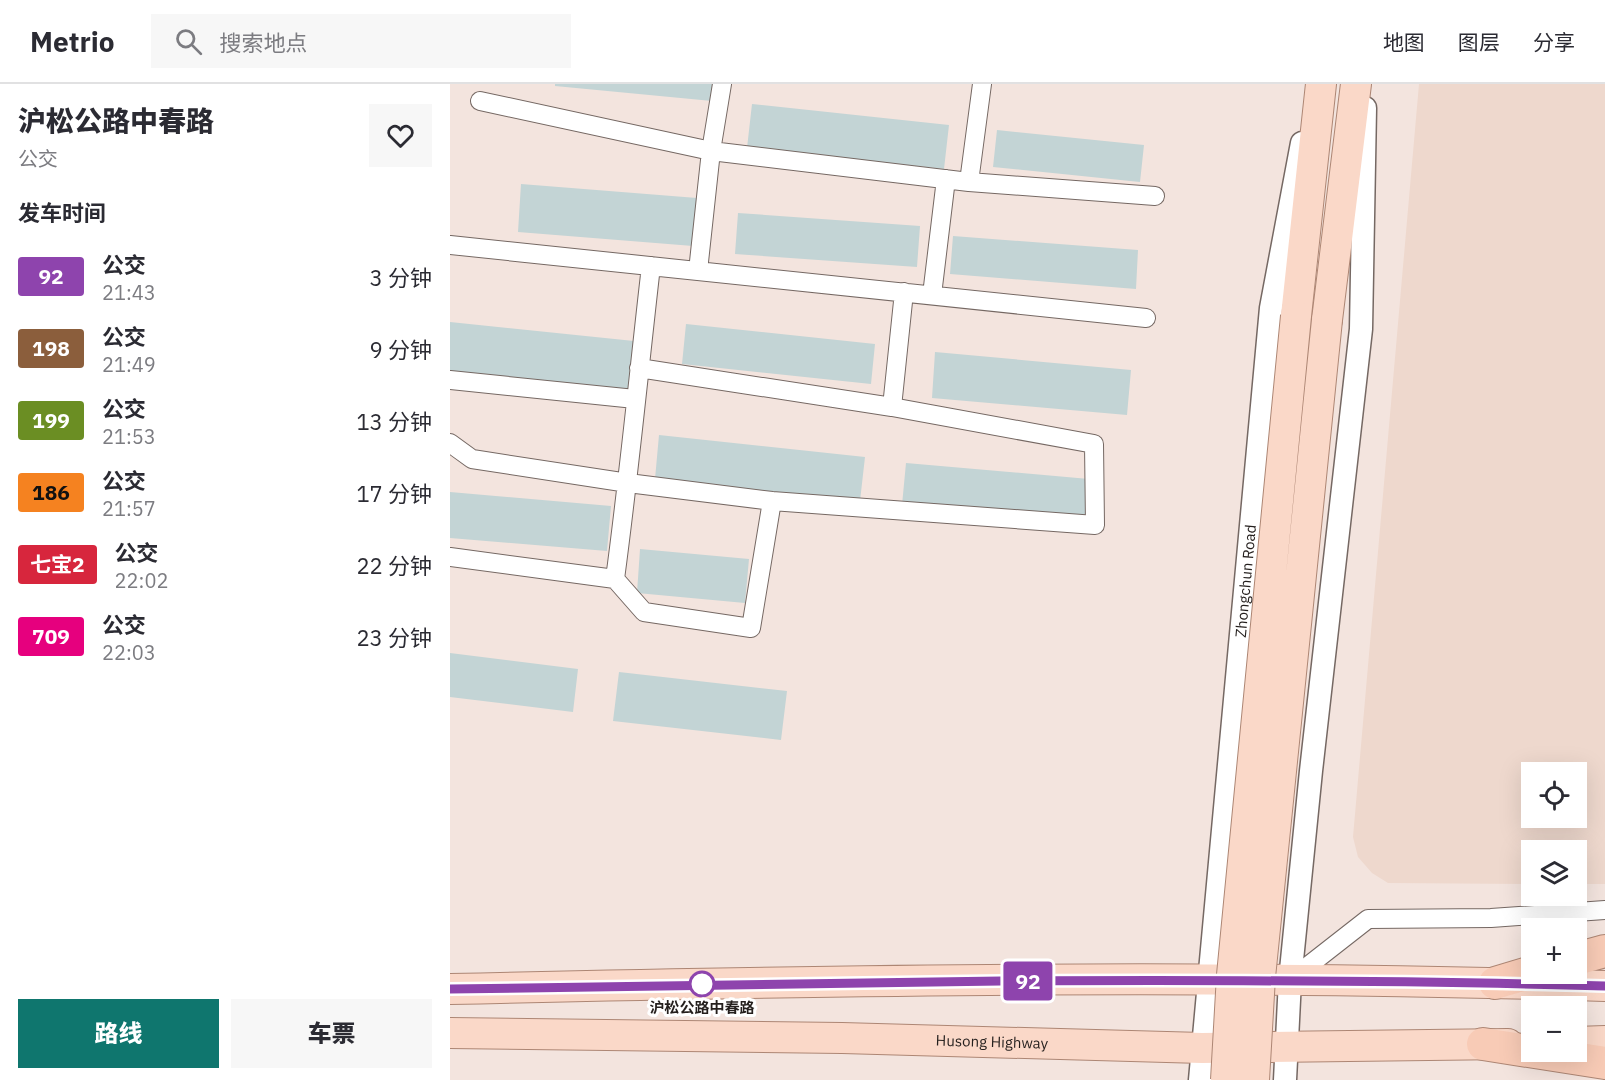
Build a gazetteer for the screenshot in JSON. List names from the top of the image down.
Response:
{
  "streets": {
    "main road": ["Zhongchun Road", "Husong Highway"]
  },
  "crossings": [
    ["Zhongchun Road", "Husong Highway"]
  ],
  "places": ["沪松公路中春路"],
  "lines": ["bus line 92"],
  "page": {
    "header": "Metrio",
    "search": "搜索地点",
    "nav": ["地图", "图层", "分享"],
    "heading": [
      ["沪松公路中春路", "公交"],
      "发车时间"
    ],
    "on_map": "92",
    "list": [
      {
        "mark": "92",
        "name": "公交",
        "note": "21:43",
        "value": "3 分钟"
      },
      {
        "mark": "198",
        "name": "公交",
        "note": "21:49",
        "value": "9 分钟"
      },
      {
        "mark": "199",
        "name": "公交",
        "note": "21:53",
        "value": "13 分钟"
      },
      {
        "mark": "186",
        "name": "公交",
        "note": "21:57",
        "value": "17 分钟"
      },
      {
        "mark": "七宝2",
        "name": "公交",
        "note": "22:02",
        "value": "22 分钟"
      },
      {
        "mark": "709",
        "name": "公交",
        "note": "22:03",
        "value": "23 分钟"
      }
    ],
    "map_buttons": ["+", "−"],
    "buttons": ["路线", "车票"]
  }
}
